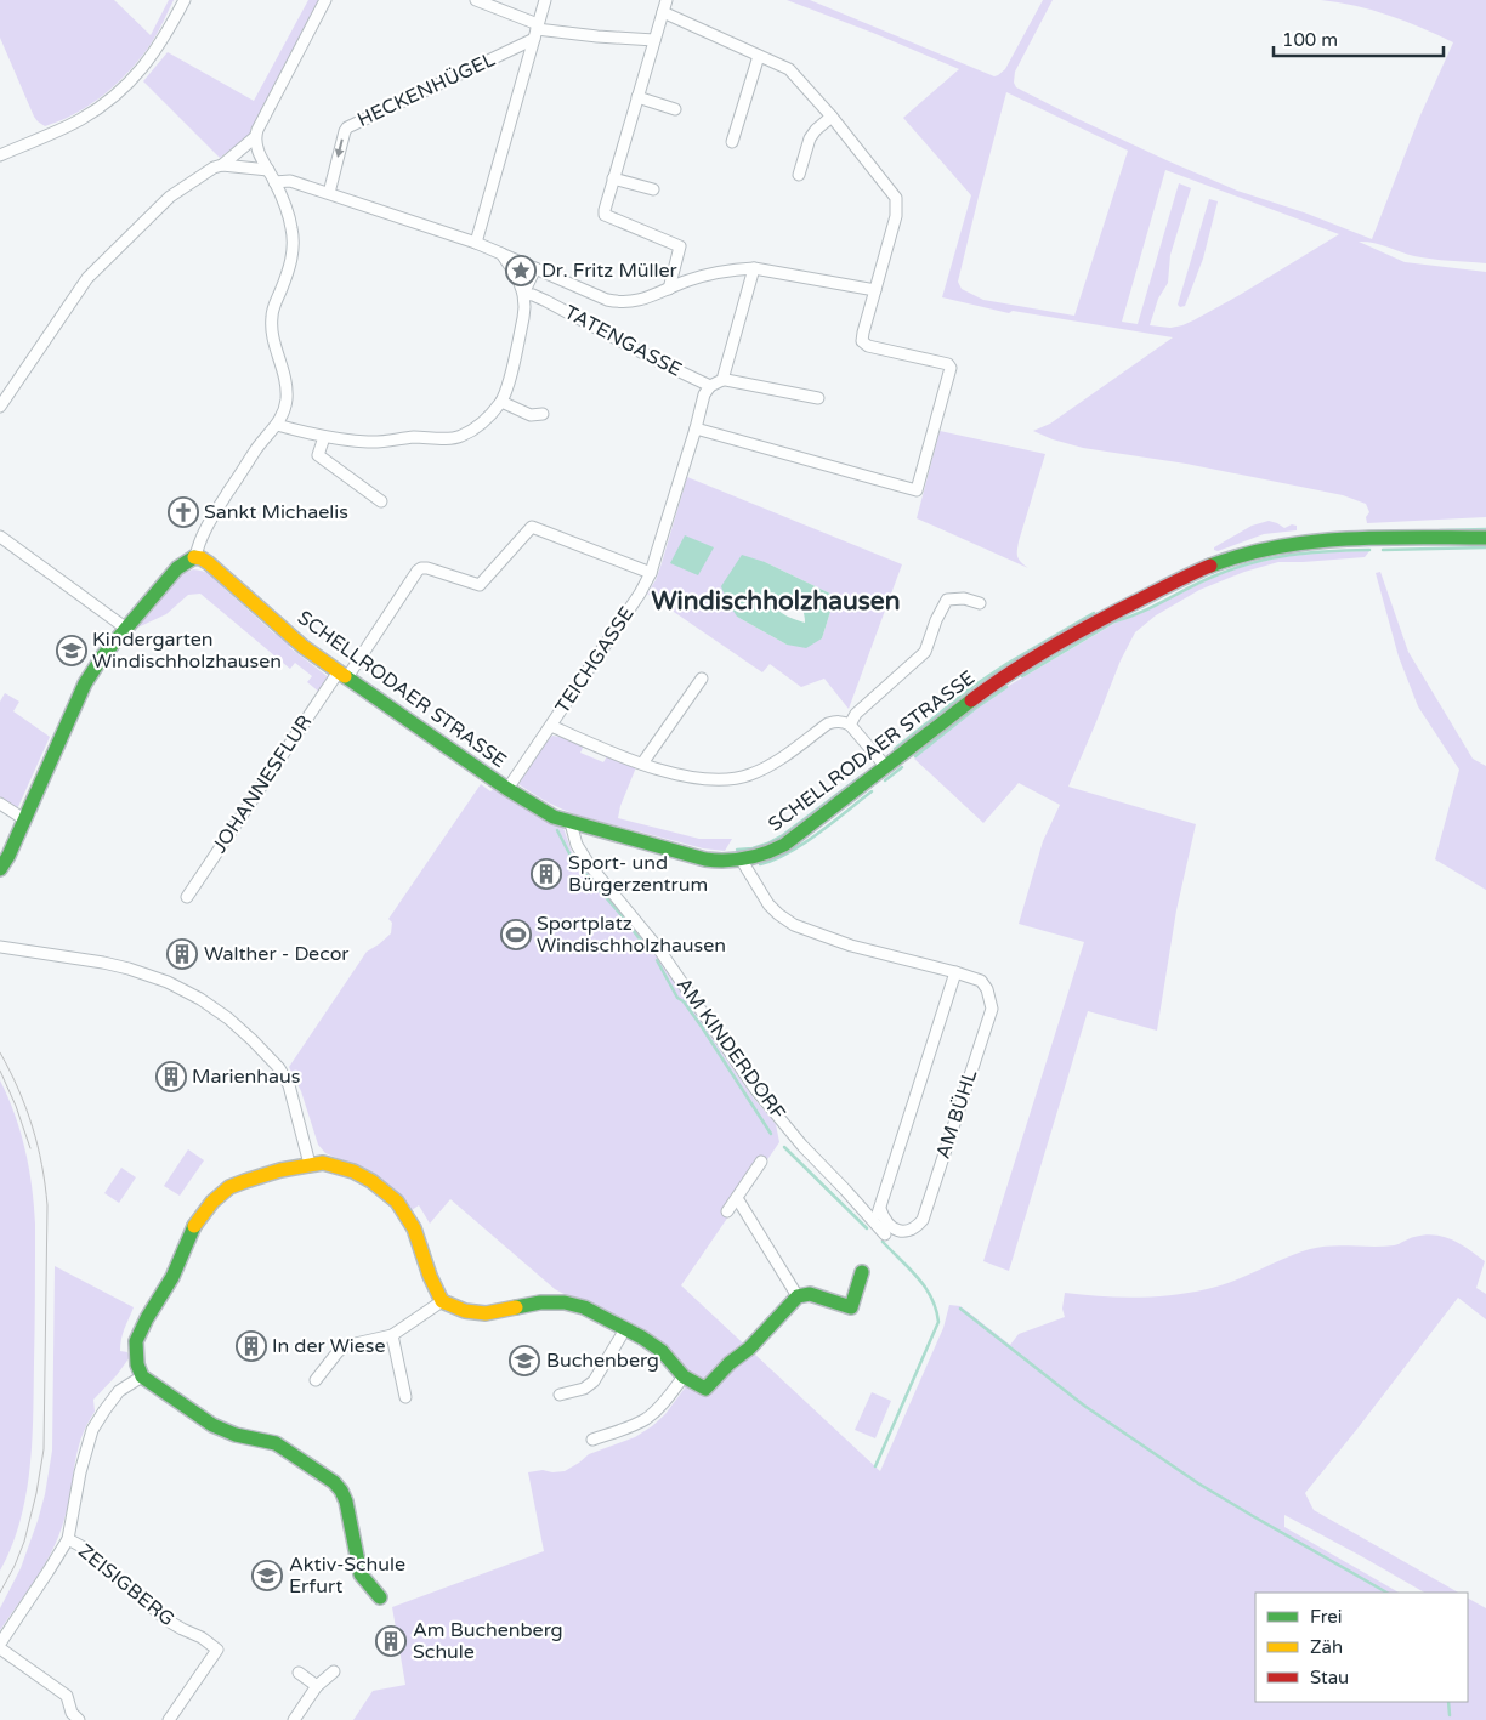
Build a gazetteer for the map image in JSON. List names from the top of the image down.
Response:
{
  "streets": {
    "street": [
      "HECKENHÜGEL",
      "TATENGASSE",
      "TEICHGASSE",
      "SCHELLRODAER STRASSE",
      "JOHANNESFLUR",
      "AM KINDERDORF",
      "AM BÜHL",
      "ZEISIGBERG"
    ]
  },
  "crossings": [
    ["TATENGASSE", "TEICHGASSE"],
    ["TEICHGASSE", "SCHELLRODAER STRASSE"],
    ["TEICHGASSE", "JOHANNESFLUR"],
    ["SCHELLRODAER STRASSE", "JOHANNESFLUR"],
    ["SCHELLRODAER STRASSE", "AM KINDERDORF"],
    ["SCHELLRODAER STRASSE", "AM BÜHL"]
  ],
  "districts": ["Windischholzhausen"],
  "places": {
    "place": ["Dr. Fritz Müller"],
    "church": ["Sankt Michaelis"],
    "school or university": ["Kindergarten Windischholzhausen", "Buchenberg", "Aktiv-Schule Erfurt"],
    "building": [
      "Sport- und Bürgerzentrum",
      "Walther - Decor",
      "Marienhaus",
      "In der Wiese",
      "Am Buchenberg Schule"
    ],
    "sports": ["Sportplatz Windischholzhausen"]
  },
  "legend": ["Frei", "Zäh", "Stau"],
  "scale_bar": "100 m"
}
